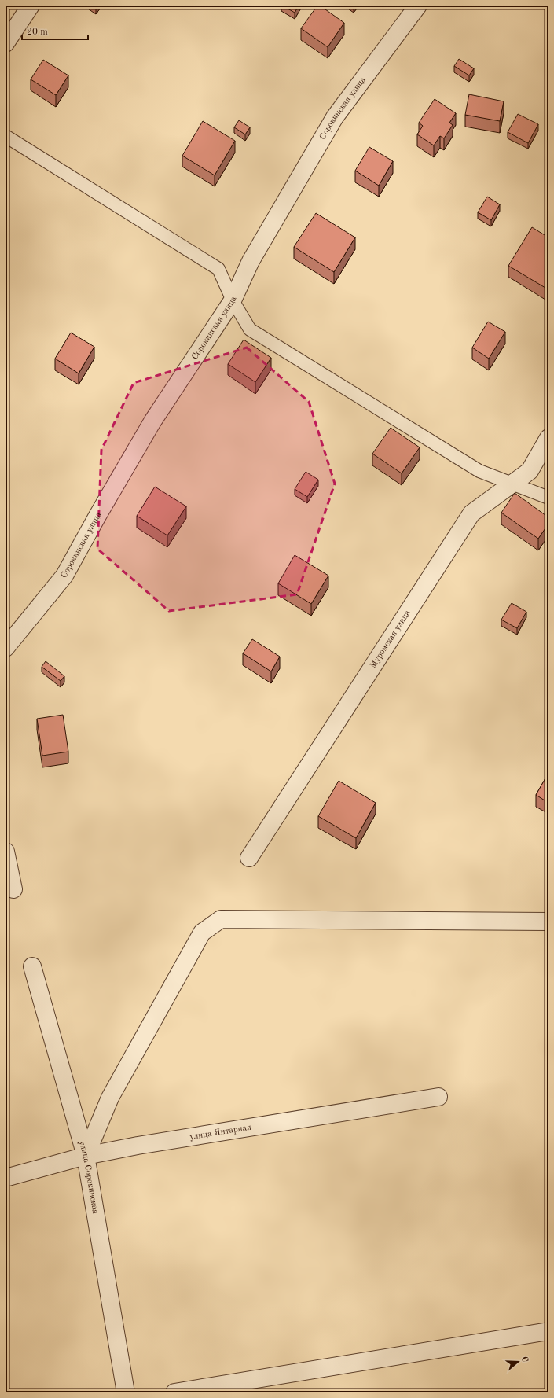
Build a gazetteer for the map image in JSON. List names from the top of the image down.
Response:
{
  "streets": {
    "street": [
      "Сорокинская улица",
      "Муромская улица",
      "улица Янтарная",
      "улица Сорокинская"
    ]
  },
  "crossings": [
    ["улица Янтарная", "улица Сорокинская"]
  ],
  "scale_bar": "20 m",
  "north": "right"
}
